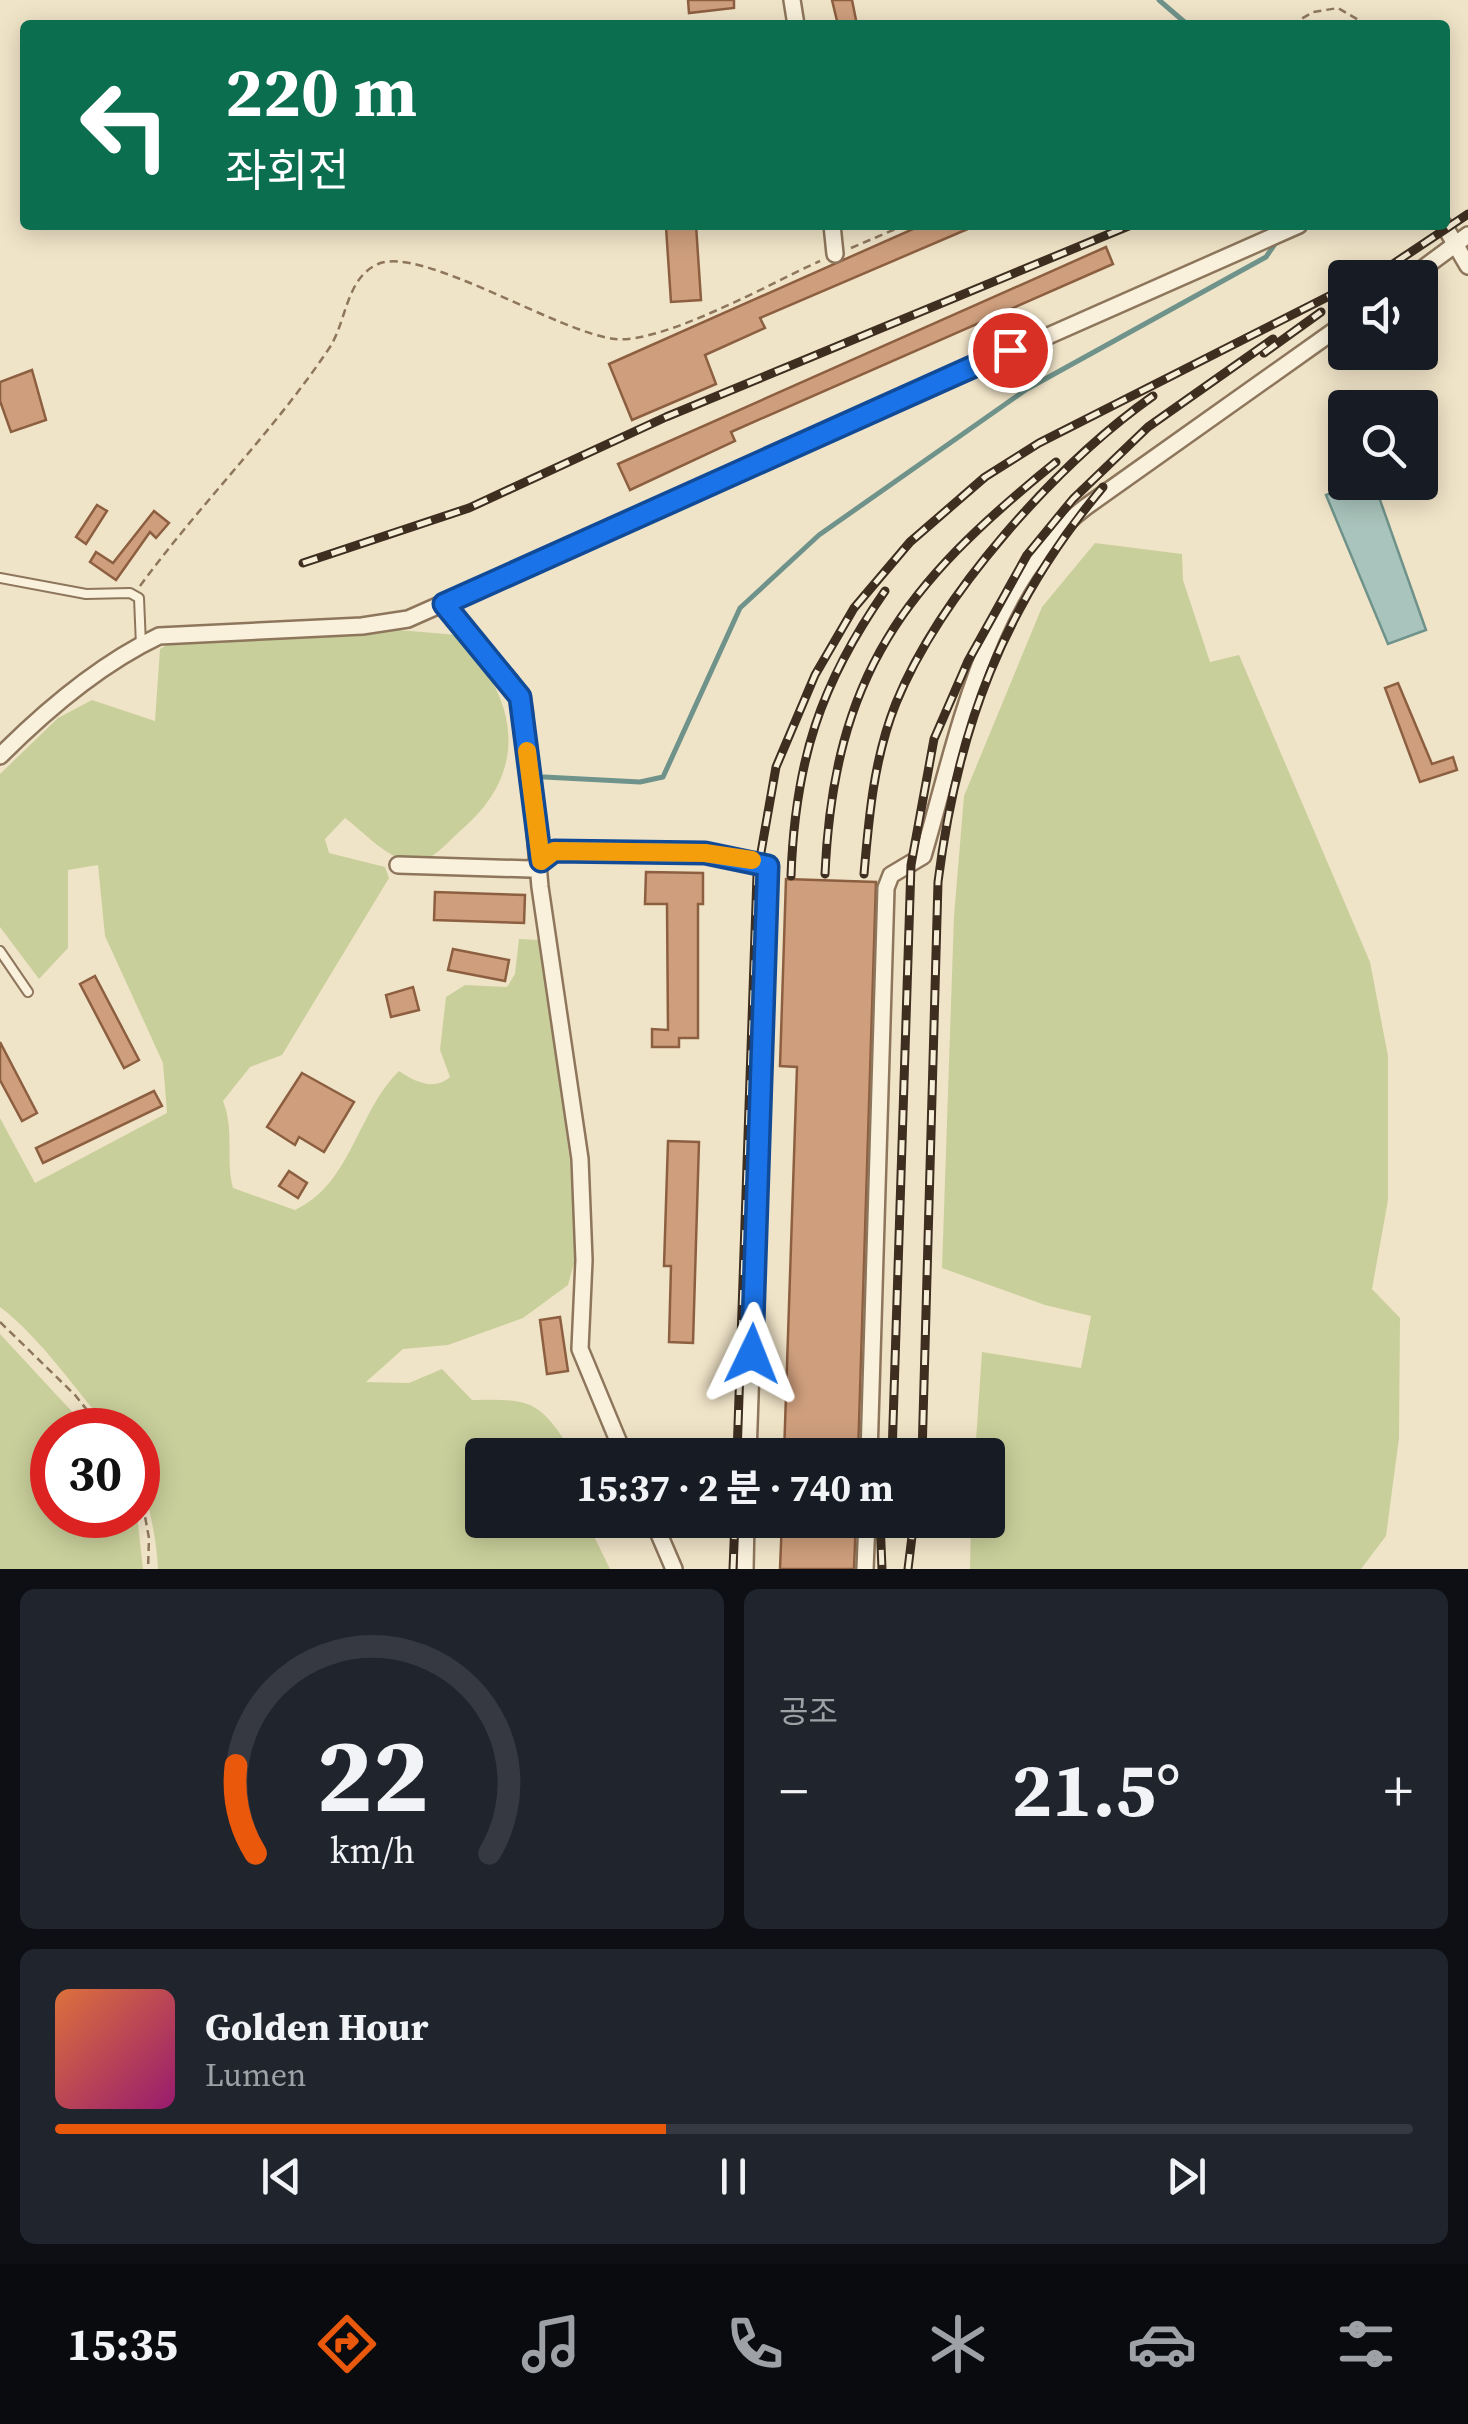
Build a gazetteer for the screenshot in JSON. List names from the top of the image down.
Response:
{
  "page": {
    "turn": ["220 m", "좌회전"],
    "limit": "30",
    "trip": "15:37 · 2 분 · 740 m",
    "tile": "공조",
    "heat": ["−", "21.5°", "+"],
    "song": ["Golden Hour", "Lumen"],
    "tabs": "15:35",
    "gauge": ["22", "km/h"]
  }
}
